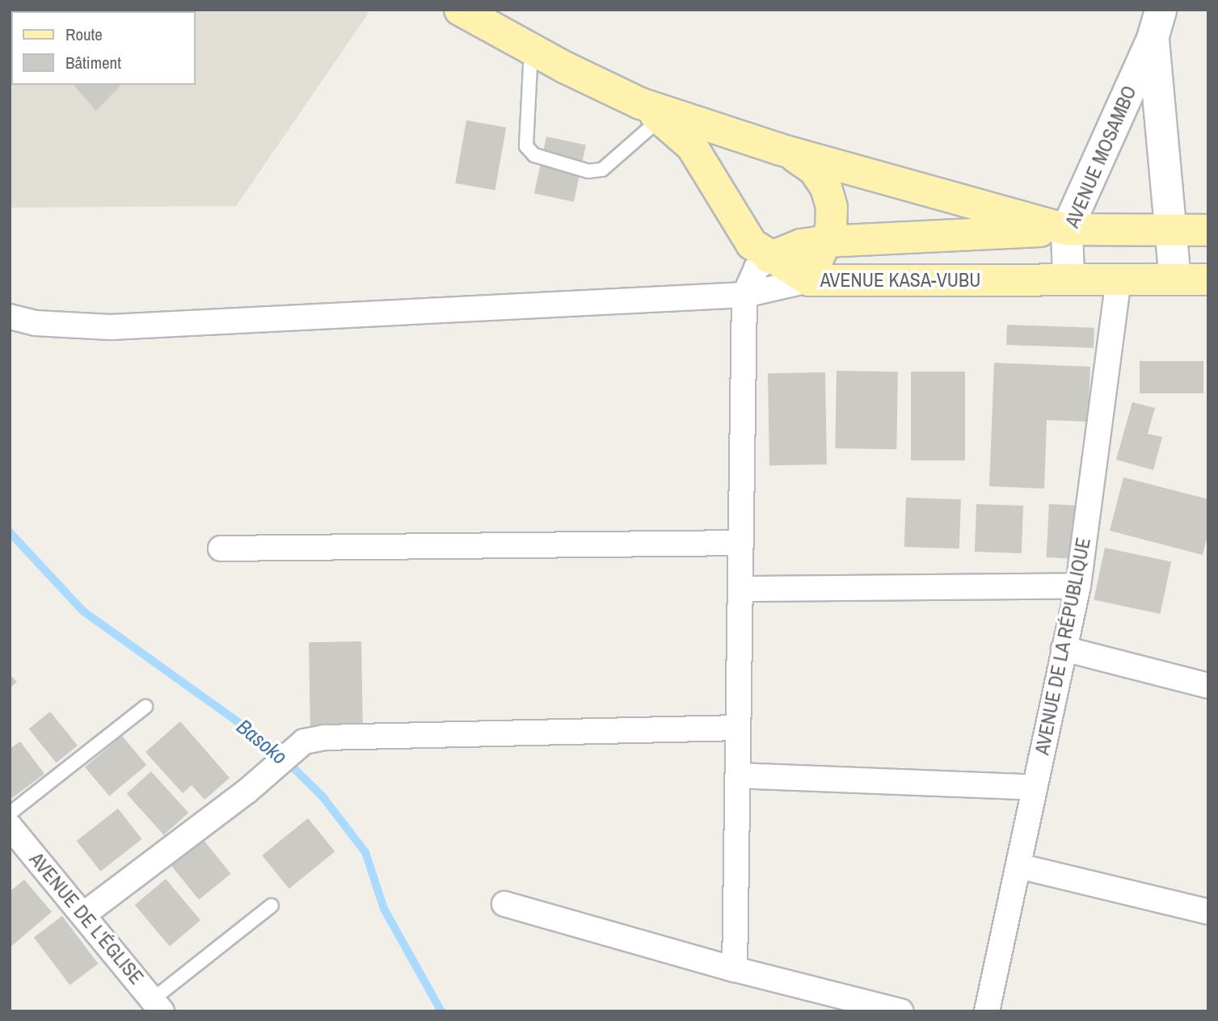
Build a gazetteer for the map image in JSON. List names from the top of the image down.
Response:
{
  "streets": {
    "main road": ["AVENUE KASA-VUBU"],
    "street": ["AVENUE MOSAMBO", "AVENUE DE LA RÉPUBLIQUE", "AVENUE DE L'ÉGLISE"]
  },
  "crossings": [
    ["AVENUE MOSAMBO", "AVENUE KASA-VUBU"],
    ["AVENUE KASA-VUBU", "AVENUE DE LA RÉPUBLIQUE"]
  ],
  "water": ["Basoko"],
  "legend": ["Route", "Bâtiment"]
}
